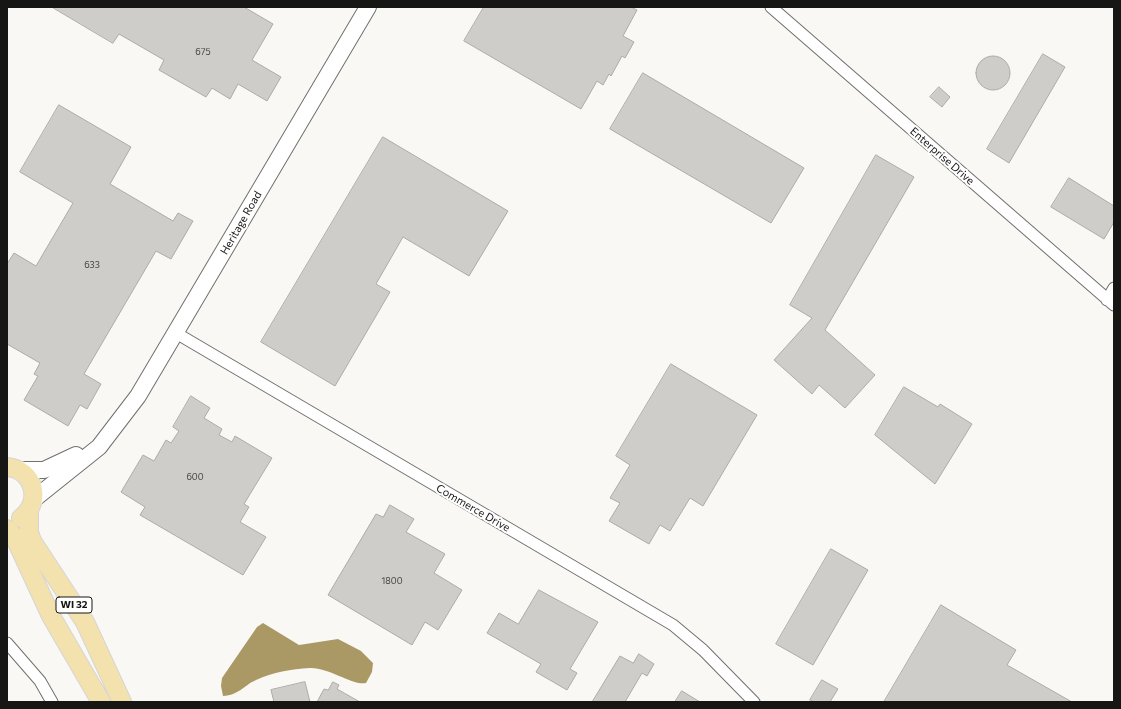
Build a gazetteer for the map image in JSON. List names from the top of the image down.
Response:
{
  "streets": {
    "main road": ["Heritage Road", "WI 32"],
    "street": ["Enterprise Drive", "Commerce Drive"]
  },
  "crossings": [
    ["Heritage Road", "Commerce Drive"],
    ["Heritage Road", "WI 32"]
  ],
  "house_numbers": [
    "675",
    "633",
    "600",
    "1800"
  ]
}
